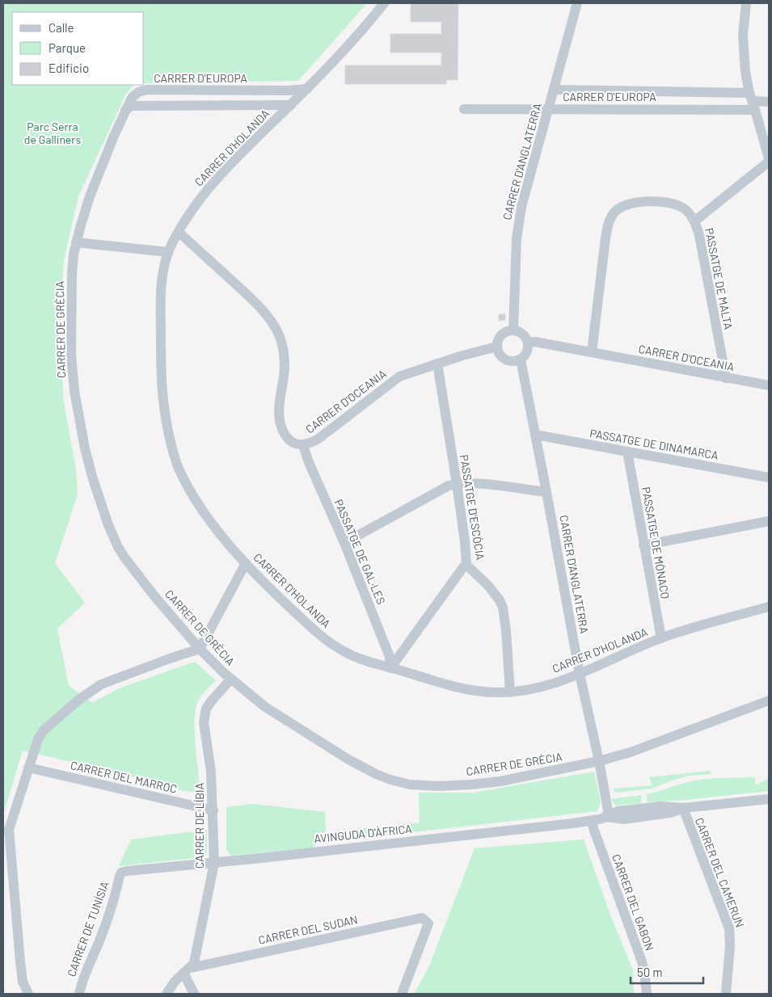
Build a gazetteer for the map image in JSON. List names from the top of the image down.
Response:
{
  "streets": {
    "street": [
      "CARRER D'EUROPA",
      "CARRER D'HOLANDA",
      "CARRER D'ANGLATERRA",
      "PASSATGE DE MALTA",
      "CARRER DE GRÈCIA",
      "CARRER D'OCEANIA",
      "PASSATGE DE DINAMARCA",
      "PASSATGE D'ESCÒCIA",
      "PASSATGE DE MÒNACO",
      "PASSATGE DE GAL·LES",
      "CARRER DEL MARROC",
      "CARRER DE LÍBIA",
      "AVINGUDA D'ÀFRICA",
      "CARRER DEL CAMERUN",
      "CARRER DEL GABON",
      "CARRER DE TUNÍSIA",
      "CARRER DEL SUDAN"
    ]
  },
  "crossings": [
    ["CARRER D'EUROPA", "CARRER D'HOLANDA"],
    ["CARRER D'EUROPA", "CARRER D'ANGLATERRA"],
    ["CARRER D'EUROPA", "CARRER DE GRÈCIA"],
    ["CARRER D'HOLANDA", "CARRER D'ANGLATERRA"],
    ["CARRER D'HOLANDA", "CARRER D'OCEANIA"],
    ["CARRER D'HOLANDA", "PASSATGE D'ESCÒCIA"],
    ["CARRER D'HOLANDA", "PASSATGE DE MÒNACO"],
    ["CARRER D'HOLANDA", "PASSATGE DE GAL·LES"],
    ["CARRER D'ANGLATERRA", "CARRER DE GRÈCIA"],
    ["CARRER D'ANGLATERRA", "CARRER D'OCEANIA"],
    ["CARRER D'ANGLATERRA", "PASSATGE DE DINAMARCA"],
    ["CARRER D'ANGLATERRA", "AVINGUDA D'ÀFRICA"],
    ["PASSATGE DE MALTA", "CARRER D'OCEANIA"],
    ["CARRER DE GRÈCIA", "CARRER DE LÍBIA"],
    ["CARRER D'OCEANIA", "PASSATGE D'ESCÒCIA"],
    ["CARRER D'OCEANIA", "PASSATGE DE GAL·LES"],
    ["PASSATGE DE DINAMARCA", "PASSATGE DE MÒNACO"],
    ["CARRER DEL MARROC", "CARRER DE LÍBIA"],
    ["CARRER DE LÍBIA", "AVINGUDA D'ÀFRICA"],
    ["CARRER DE LÍBIA", "CARRER DEL SUDAN"],
    ["AVINGUDA D'ÀFRICA", "CARRER DEL CAMERUN"],
    ["AVINGUDA D'ÀFRICA", "CARRER DEL GABON"],
    ["AVINGUDA D'ÀFRICA", "CARRER DE TUNÍSIA"]
  ],
  "parks": ["Parc Serra de Galliners"],
  "legend": ["Calle", "Parque", "Edificio"],
  "scale_bar": "50 m"
}
